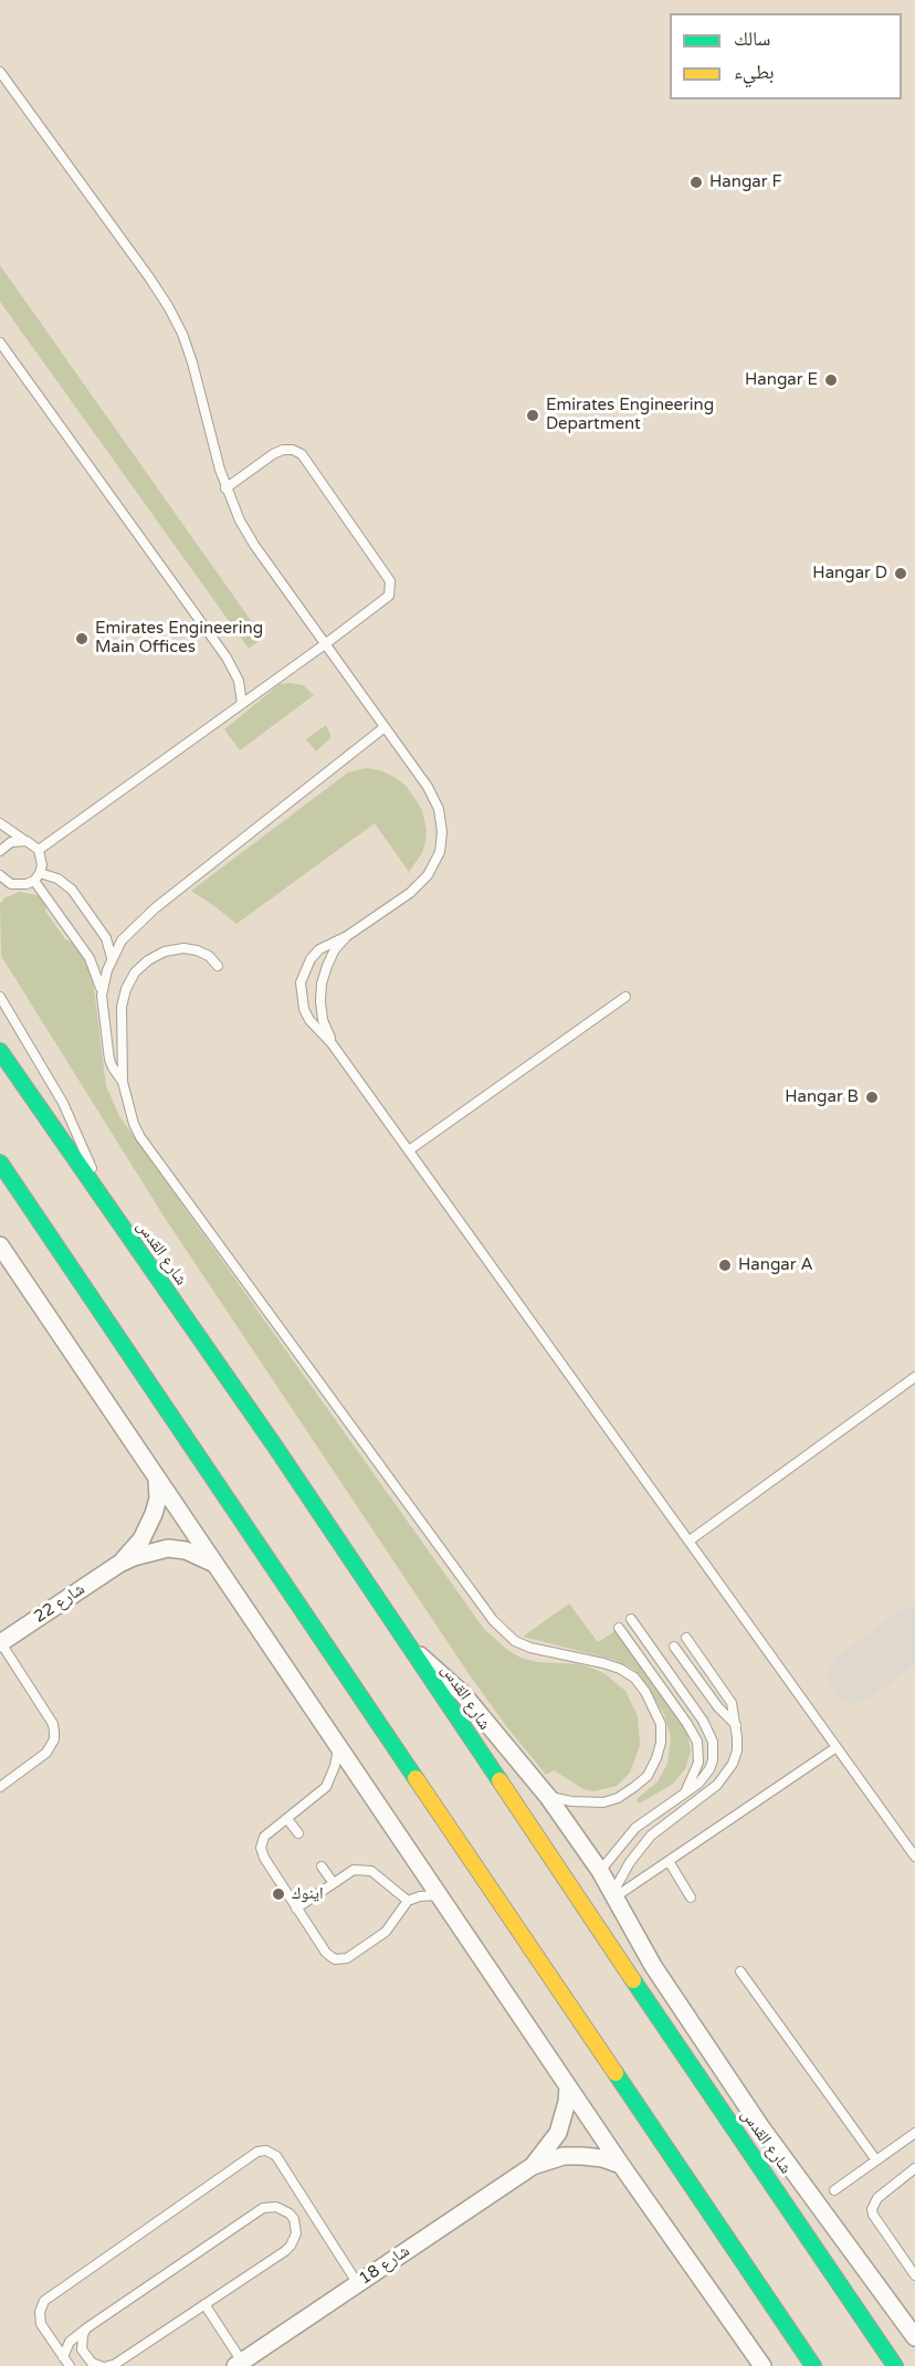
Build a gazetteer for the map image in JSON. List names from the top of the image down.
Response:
{
  "streets": {
    "main road": ["شارع القدس"],
    "street": ["شارع 22", "شارع 18"]
  },
  "places": [
    "Hangar F",
    "Hangar E",
    "Emirates Engineering Department",
    "Hangar D",
    "Emirates Engineering Main Offices",
    "Hangar B",
    "Hangar A",
    "اينوك"
  ],
  "legend": ["سالك", "بطيء"]
}
